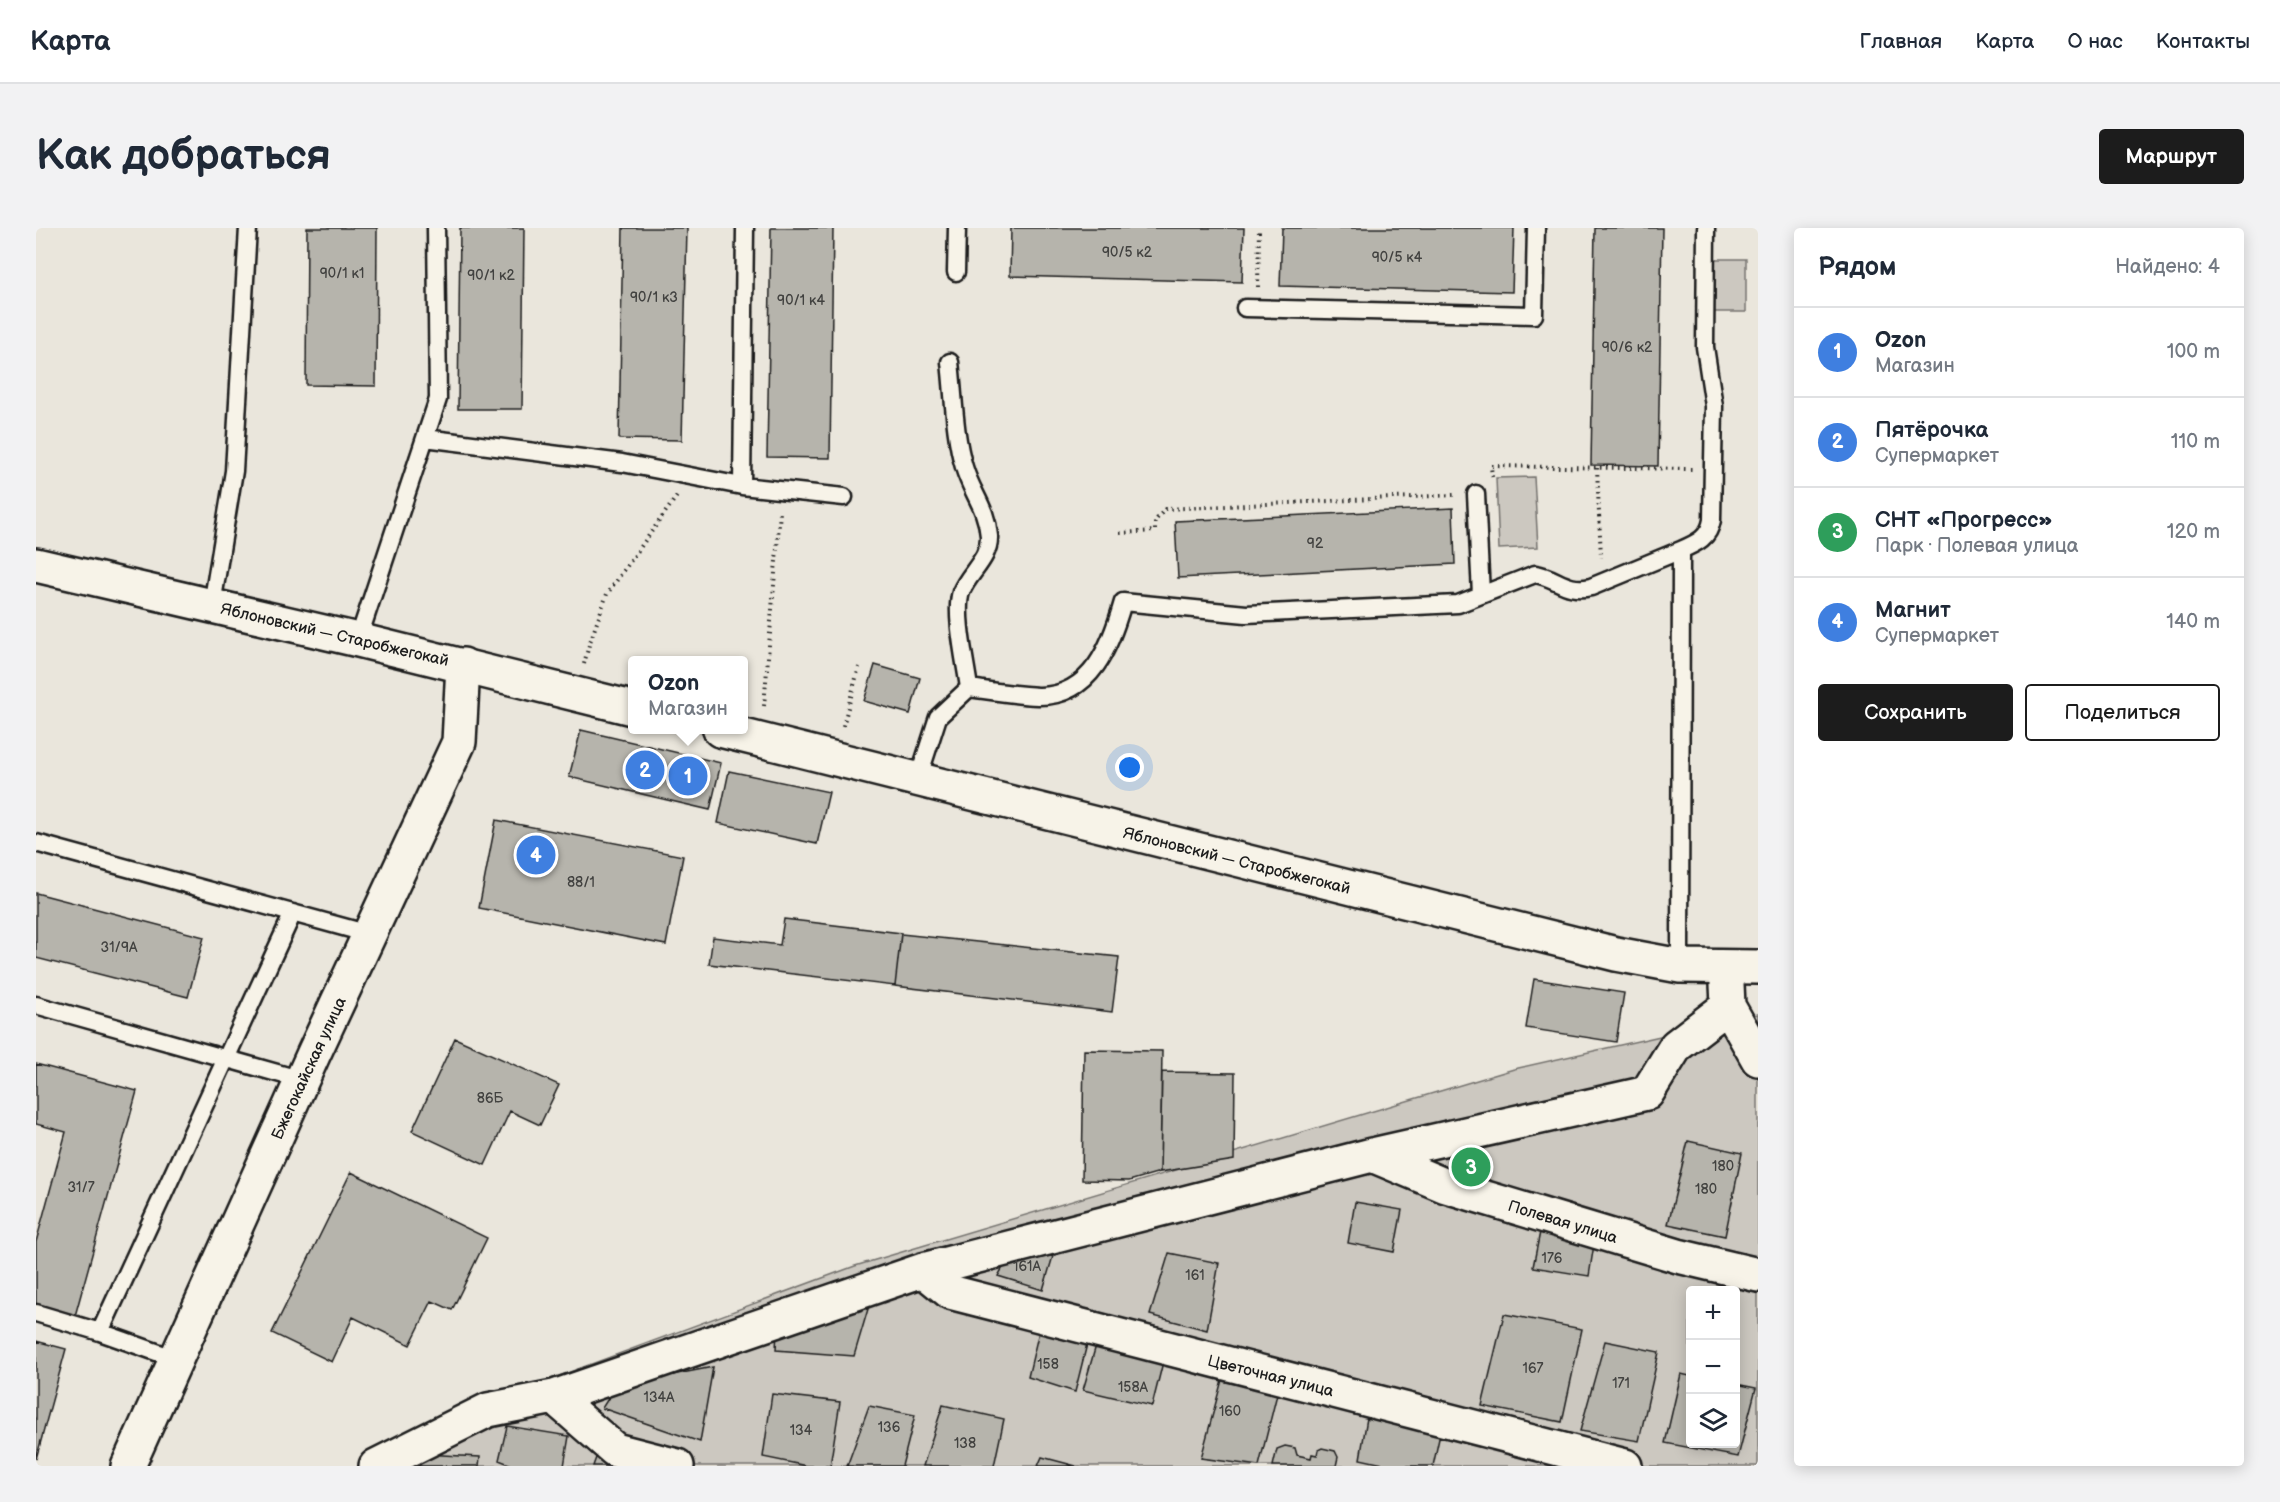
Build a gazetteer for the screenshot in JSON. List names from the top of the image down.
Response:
{
  "streets": {
    "street": [
      "Яблоновский — Старобжегокай",
      "Бжегокайская улица",
      "Полевая улица",
      "Цветочная улица"
    ]
  },
  "crossings": [
    ["Яблоновский — Старобжегокай", "Бжегокайская улица"]
  ],
  "house_numbers": [
    "90/5 к2",
    "90/5 к4",
    "90/1 к1",
    "90/1 к2",
    "90/1 к3",
    "90/1 к4",
    "90/6 к2",
    "92",
    "88/1",
    "31/9А",
    "86Б",
    "180",
    "31/7",
    "180",
    "176",
    "161А",
    "161",
    "158",
    "167",
    "171",
    "158А",
    "134А",
    "160",
    "136",
    "134",
    "138"
  ],
  "page": {
    "header": "Карта",
    "nav": [
      "Главная",
      "Карта",
      "О нас",
      "Контакты"
    ],
    "buttons": [
      "Маршрут",
      ["Сохранить", "Поделиться"]
    ],
    "title": "Как добраться",
    "heading": ["Рядом", "Найдено: 4"],
    "list": [
      {
        "mark": "1",
        "name": "Ozon",
        "note": "Магазин",
        "value": "100 m"
      },
      {
        "mark": "2",
        "name": "Пятёрочка",
        "note": "Супермаркет",
        "value": "110 m"
      },
      {
        "mark": "3",
        "name": "СНТ «Прогресс»",
        "note": "Парк · Полевая улица",
        "value": "120 m"
      },
      {
        "mark": "4",
        "name": "Магнит",
        "note": "Супермаркет",
        "value": "140 m"
      }
    ],
    "popup": ["Ozon", "Магазин"],
    "pins": [
      "2",
      "1",
      "4",
      "3"
    ],
    "map_buttons": ["+", "−"]
  }
}
